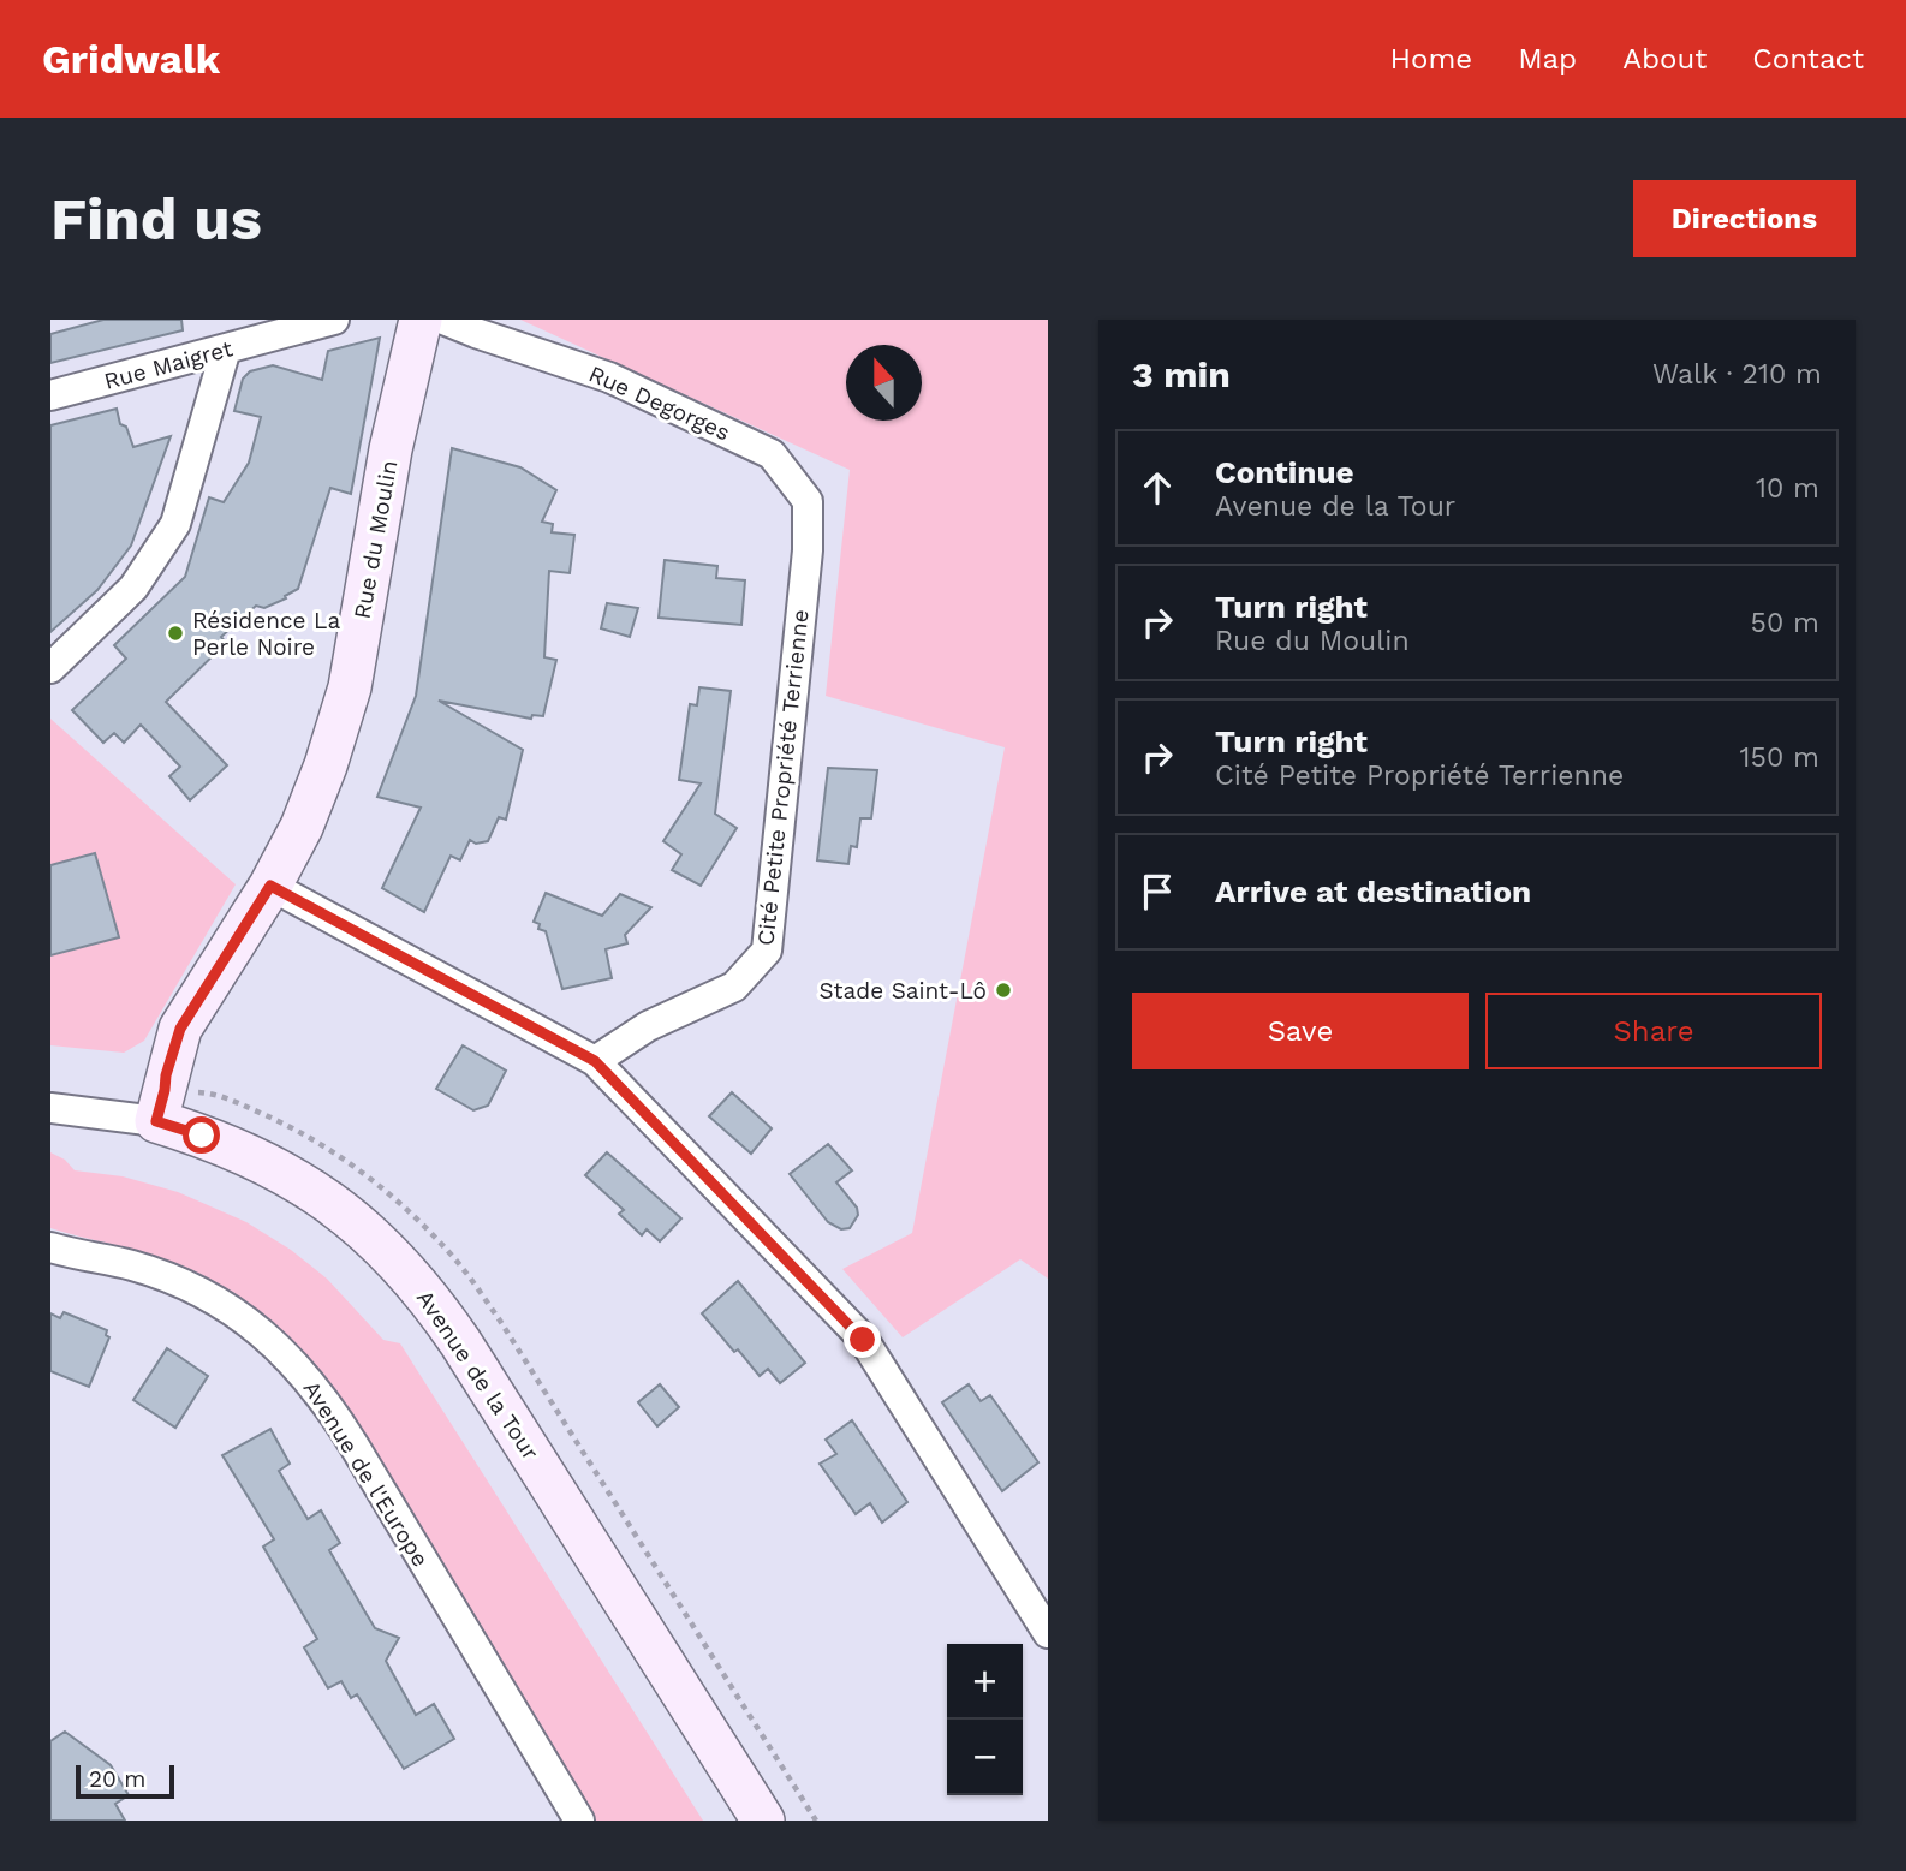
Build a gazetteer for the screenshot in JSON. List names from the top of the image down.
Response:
{
  "streets": {
    "street": [
      "Rue Maigret",
      "Rue Degorges",
      "Rue du Moulin",
      "Cité Petite Propriété Terrienne",
      "Avenue de la Tour",
      "Avenue de l'Europe"
    ]
  },
  "crossings": [
    ["Rue Degorges", "Cité Petite Propriété Terrienne"],
    ["Rue du Moulin", "Avenue de la Tour"]
  ],
  "places": ["Résidence La Perle Noire", "Stade Saint-Lô"],
  "scale_bar": "20 m",
  "north": "top",
  "page": {
    "header": "Gridwalk",
    "nav": [
      "Home",
      "Map",
      "About",
      "Contact"
    ],
    "buttons": [
      "Directions",
      ["Save", "Share"]
    ],
    "title": "Find us",
    "heading": ["3 min", "Walk · 210 m"],
    "list": [
      ["Continue", "Avenue de la Tour", "10 m"],
      ["Turn right", "Rue du Moulin", "50 m"],
      ["Turn right", "Cité Petite Propriété Terrienne", "150 m"],
      "Arrive at destination"
    ],
    "map_buttons": ["+", "−"],
    "scale": "20 m"
  }
}
